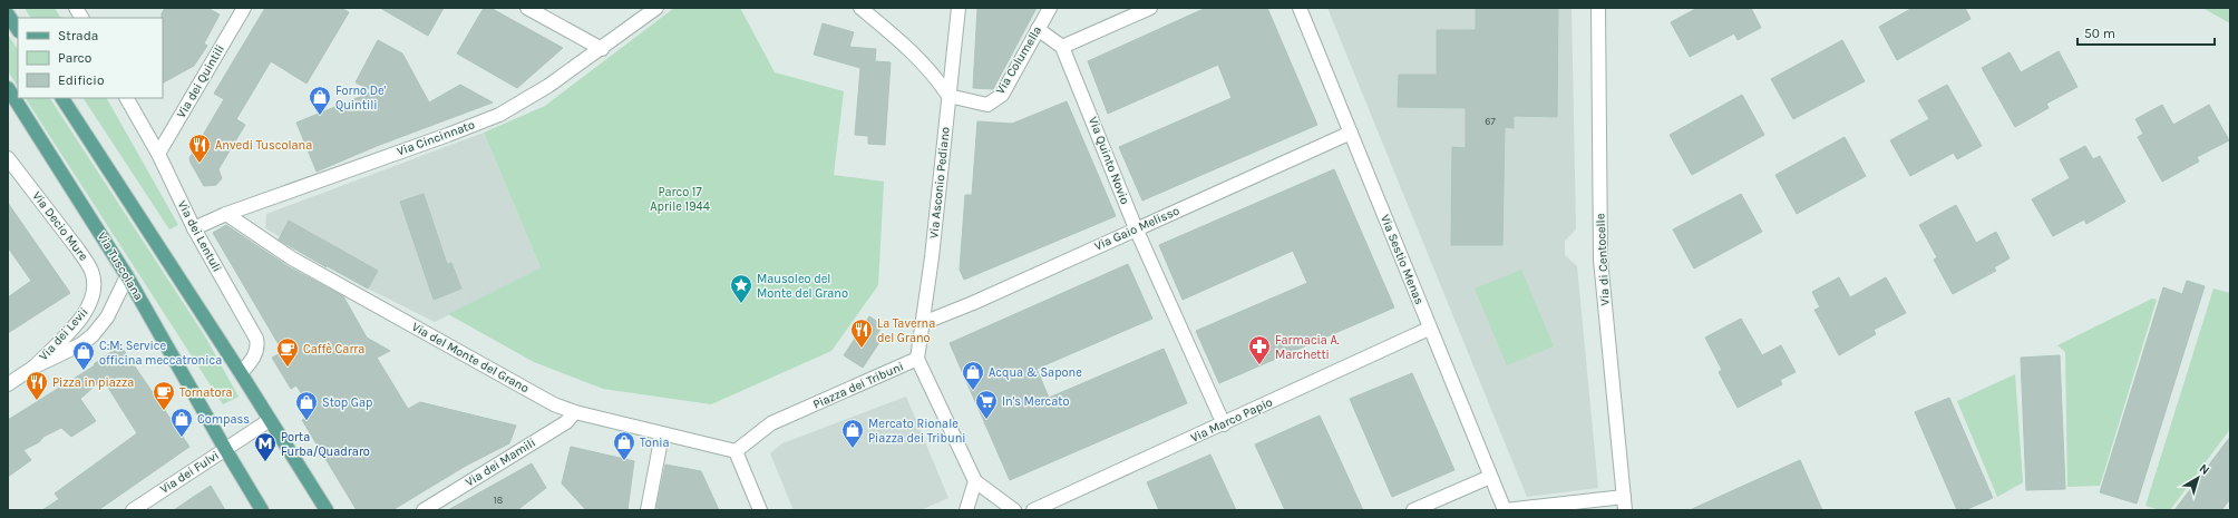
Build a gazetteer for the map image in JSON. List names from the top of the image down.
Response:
{
  "streets": {
    "main road": ["Via Tuscolana"],
    "street": [
      "Via Columella",
      "Via dei Quintili",
      "Via Cincinnato",
      "Via Quinto Novio",
      "Via Asconio Pediano",
      "Via Decio Mure",
      "Via Gaio Melisso",
      "Via dei Lentuli",
      "Via Sestio Menas",
      "Via di Centocelle",
      "Via dei Levii",
      "Via del Monte del Grano",
      "Piazza dei Tribuni",
      "Via Marco Papio",
      "Via dei Mamili",
      "Via dei Fulvi"
    ]
  },
  "crossings": [
    ["Via Columella", "Via Asconio Pediano"],
    ["Via dei Quintili", "Via dei Lentuli"],
    ["Via Cincinnato", "Via dei Lentuli"],
    ["Via Cincinnato", "Via del Monte del Grano"],
    ["Via Quinto Novio", "Via Gaio Melisso"],
    ["Via Quinto Novio", "Via Marco Papio"],
    ["Via Asconio Pediano", "Via Gaio Melisso"],
    ["Via Asconio Pediano", "Piazza dei Tribuni"],
    ["Via Decio Mure", "Via dei Levii"],
    ["Via Gaio Melisso", "Via Sestio Menas"],
    ["Via Sestio Menas", "Via Marco Papio"],
    ["Via Tuscolana", "Via dei Levii"],
    ["Via Tuscolana", "Via dei Fulvi"],
    ["Via del Monte del Grano", "Piazza dei Tribuni"],
    ["Via del Monte del Grano", "Via dei Mamili"]
  ],
  "parks": ["Parco 17 Aprile 1944"],
  "places": {
    "shop": [
      "Forno De' Quintili",
      "C:M: Service officina meccatronica",
      "Acqua & Sapone",
      "Stop Gap",
      "Compass",
      "Mercato Rionale Piazza dei Tribuni",
      "Tonia"
    ],
    "restaurant": ["Anvedi Tuscolana", "La Taverna del Grano", "Pizza in piazza"],
    "place": ["Mausoleo del Monte del Grano"],
    "pharmacy": ["Farmacia A. Marchetti"],
    "cafe": ["Caffè Carra", "Tornatora"],
    "supermarket": ["In's Mercato"],
    "metro station": ["Porta Furba/Quadraro"]
  },
  "house_numbers": ["67", "18"],
  "legend": ["Strada", "Parco", "Edificio"],
  "scale_bar": "50 m",
  "north": "top right"
}
